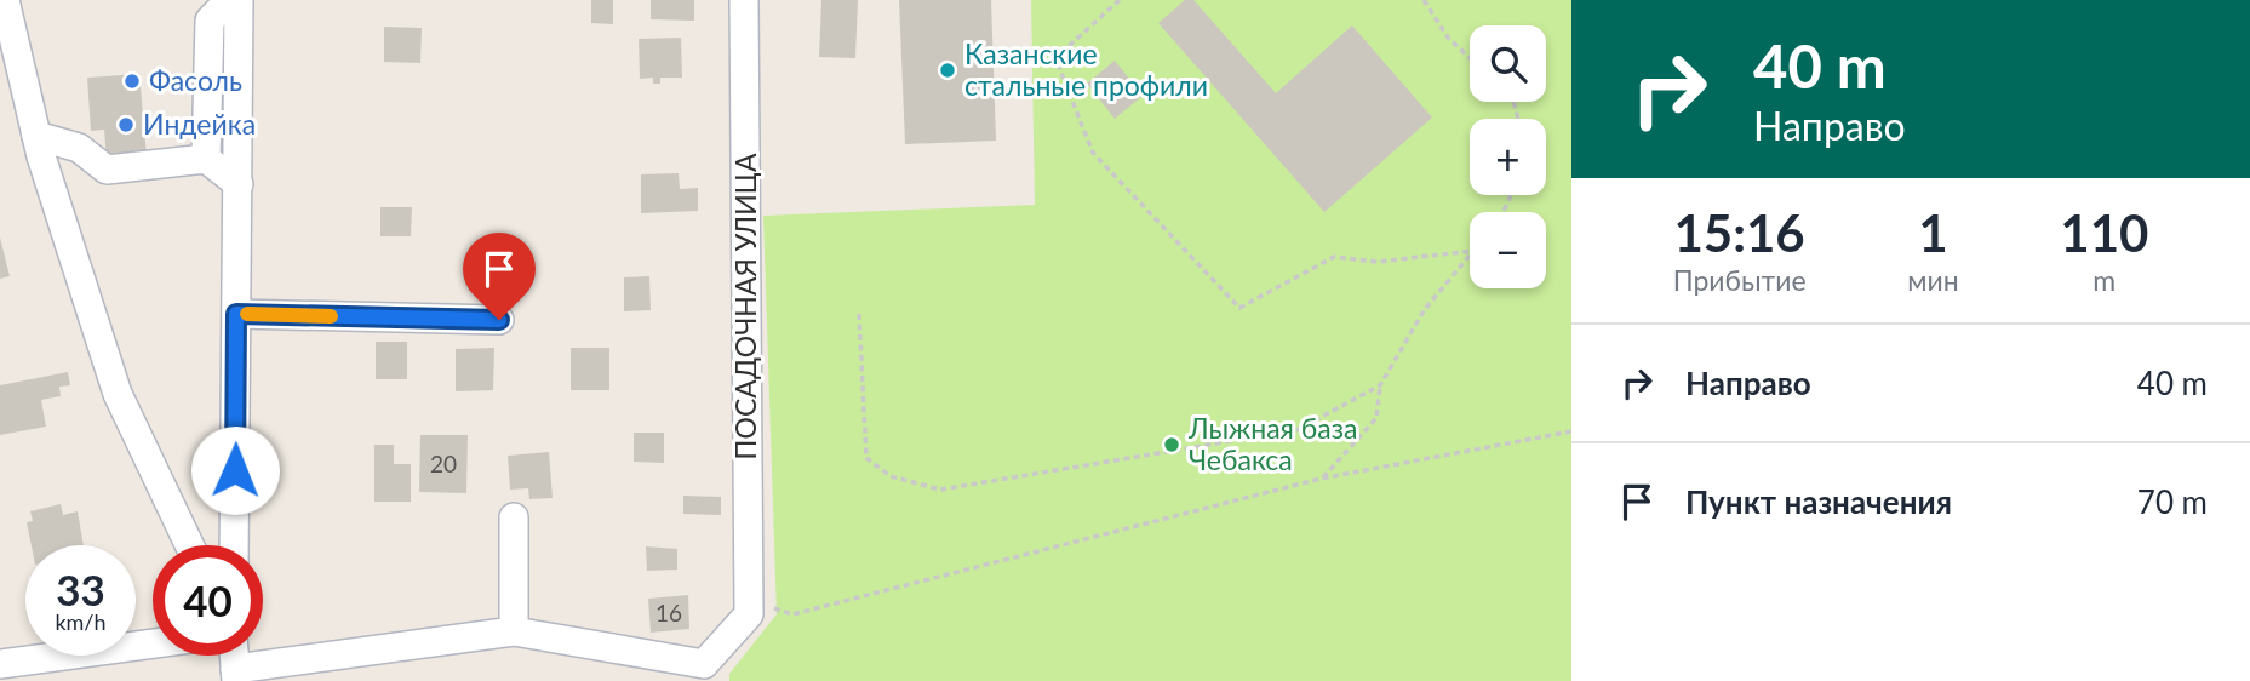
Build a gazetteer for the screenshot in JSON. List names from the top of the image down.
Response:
{
  "streets": {
    "street": ["ПОСАДОЧНАЯ УЛИЦА"]
  },
  "places": [
    "Казанские стальные профили",
    "Фасоль",
    "Индейка",
    "Лыжная база Чебакса"
  ],
  "house_numbers": ["20", "16"],
  "page": {
    "turn": ["40 m", "Направо"],
    "map_buttons": ["+", "−"],
    "eta": [
      "15:16",
      "Прибытие",
      "1",
      "мин",
      "110",
      "m"
    ],
    "list": [
      {
        "name": "Направо",
        "value": "40 m"
      },
      {
        "name": "Пункт назначения",
        "value": "70 m"
      }
    ],
    "speed": "33 km/h",
    "limit": "40"
  }
}
